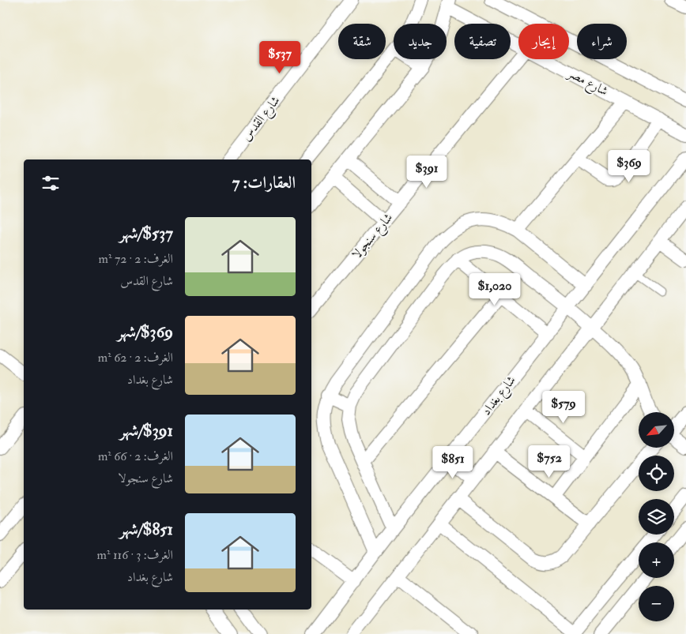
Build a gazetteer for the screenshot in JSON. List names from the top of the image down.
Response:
{
  "streets": {
    "street": [
      "شارع مصر",
      "شارع القدس",
      "شارع سنجولا",
      "شارع بغداد"
    ]
  },
  "north": "bottom left",
  "page": {
    "chip": [
      "شراء",
      "إيجار",
      "تصفية",
      "جديد",
      "شقة"
    ],
    "price": [
      "$537",
      "$369",
      "$391",
      "$1,020",
      "$579",
      "$752",
      "$851"
    ],
    "heading": "العقارات: 7",
    "list": [
      {
        "name": "$537/شهر",
        "note": "الغرف: 2 · 72 m² · شارع القدس"
      },
      {
        "name": "$369/شهر",
        "note": "الغرف: 2 · 62 m² · شارع بغداد"
      },
      {
        "name": "$391/شهر",
        "note": "الغرف: 2 · 66 m² · شارع سنجولا"
      },
      {
        "name": "$851/شهر",
        "note": "الغرف: 3 · 116 m² · شارع بغداد"
      }
    ],
    "map_buttons": ["+", "−"]
  }
}
